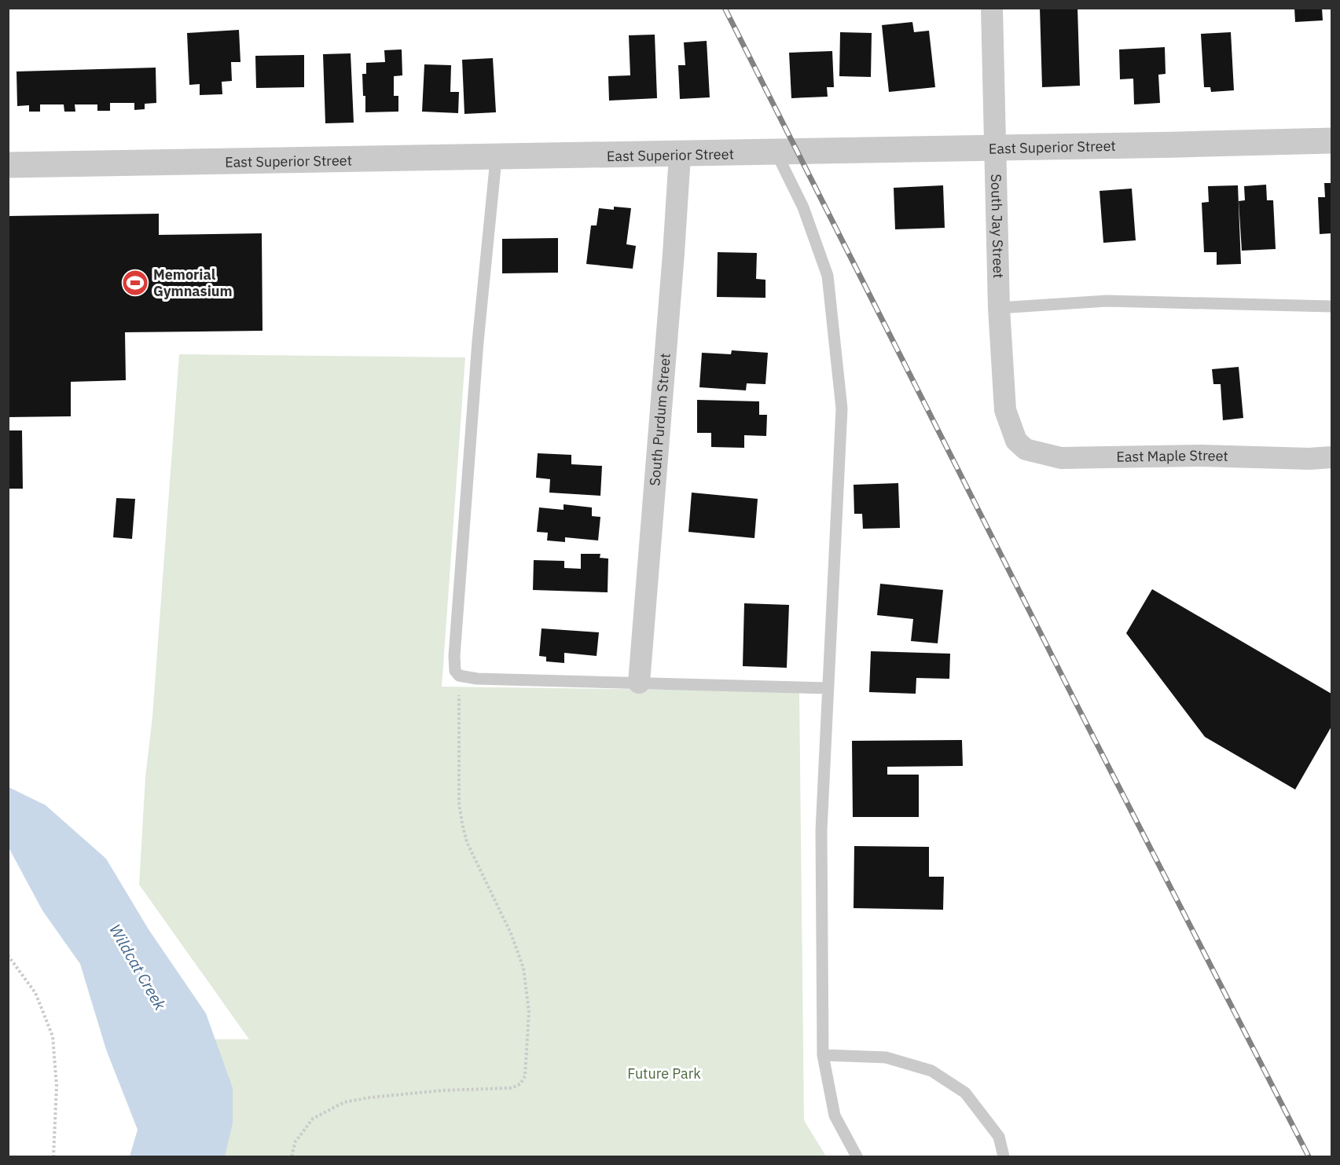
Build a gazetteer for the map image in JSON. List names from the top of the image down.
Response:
{
  "streets": {
    "street": [
      "East Superior Street",
      "South Jay Street",
      "South Purdum Street",
      "East Maple Street"
    ]
  },
  "crossings": [
    ["East Superior Street", "South Jay Street"],
    ["East Superior Street", "South Purdum Street"],
    ["South Jay Street", "East Maple Street"]
  ],
  "water": ["Wildcat Creek"],
  "parks": ["Future Park"],
  "places": {
    "sports": ["Memorial Gymnasium"]
  }
}
